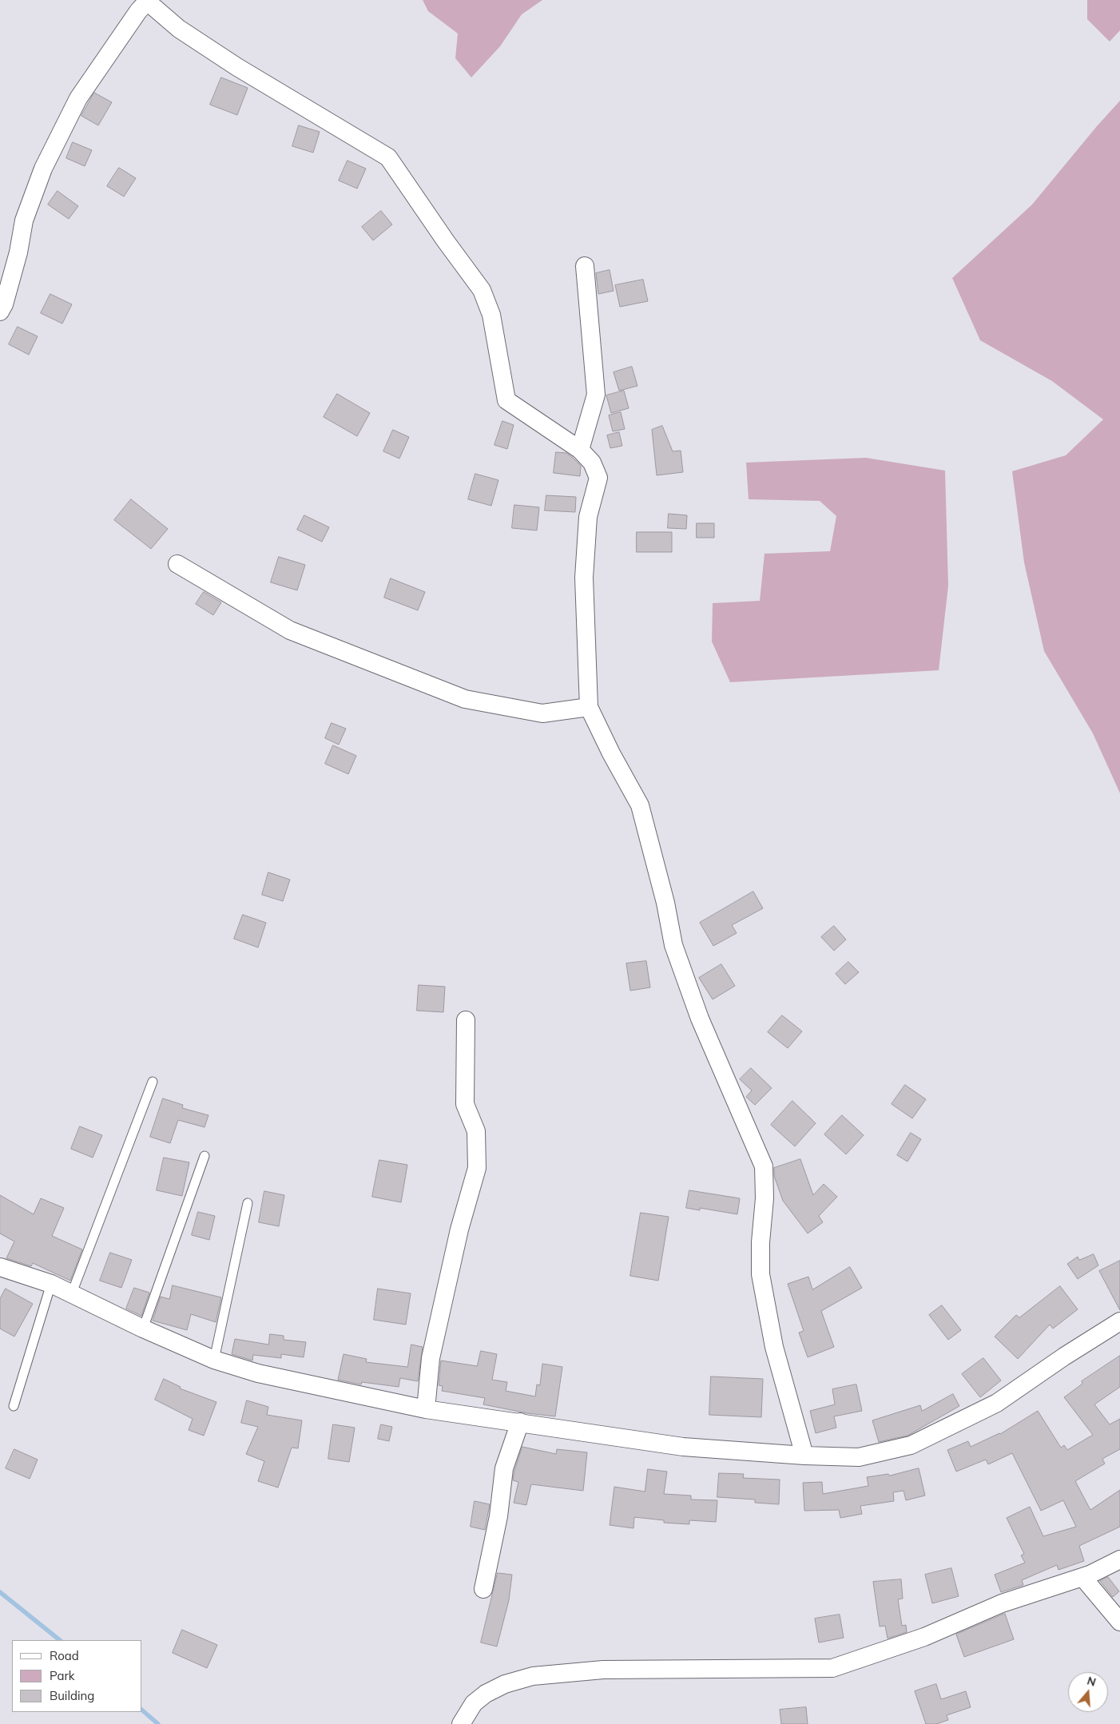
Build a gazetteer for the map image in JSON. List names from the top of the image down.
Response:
{
  "legend": ["Road", "Park", "Building"],
  "north": "top"
}
